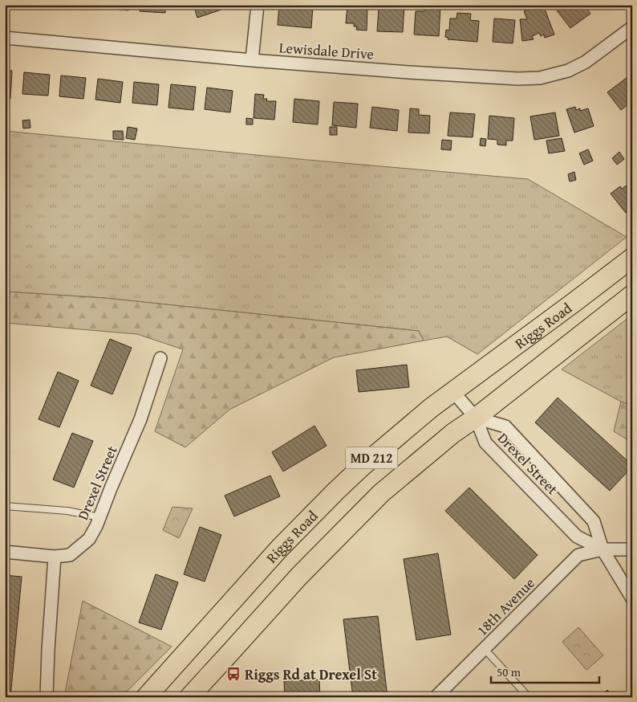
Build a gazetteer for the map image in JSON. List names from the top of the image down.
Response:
{
  "streets": {
    "main road": ["Riggs Road", "MD 212"],
    "street": ["Lewisdale Drive", "Drexel Street", "18th Avenue"]
  },
  "crossings": [
    ["MD 212", "Drexel Street"],
    ["Drexel Street", "18th Avenue"]
  ],
  "places": {
    "bus stop": ["Riggs Rd at Drexel St"]
  },
  "scale_bar": "50 m"
}
